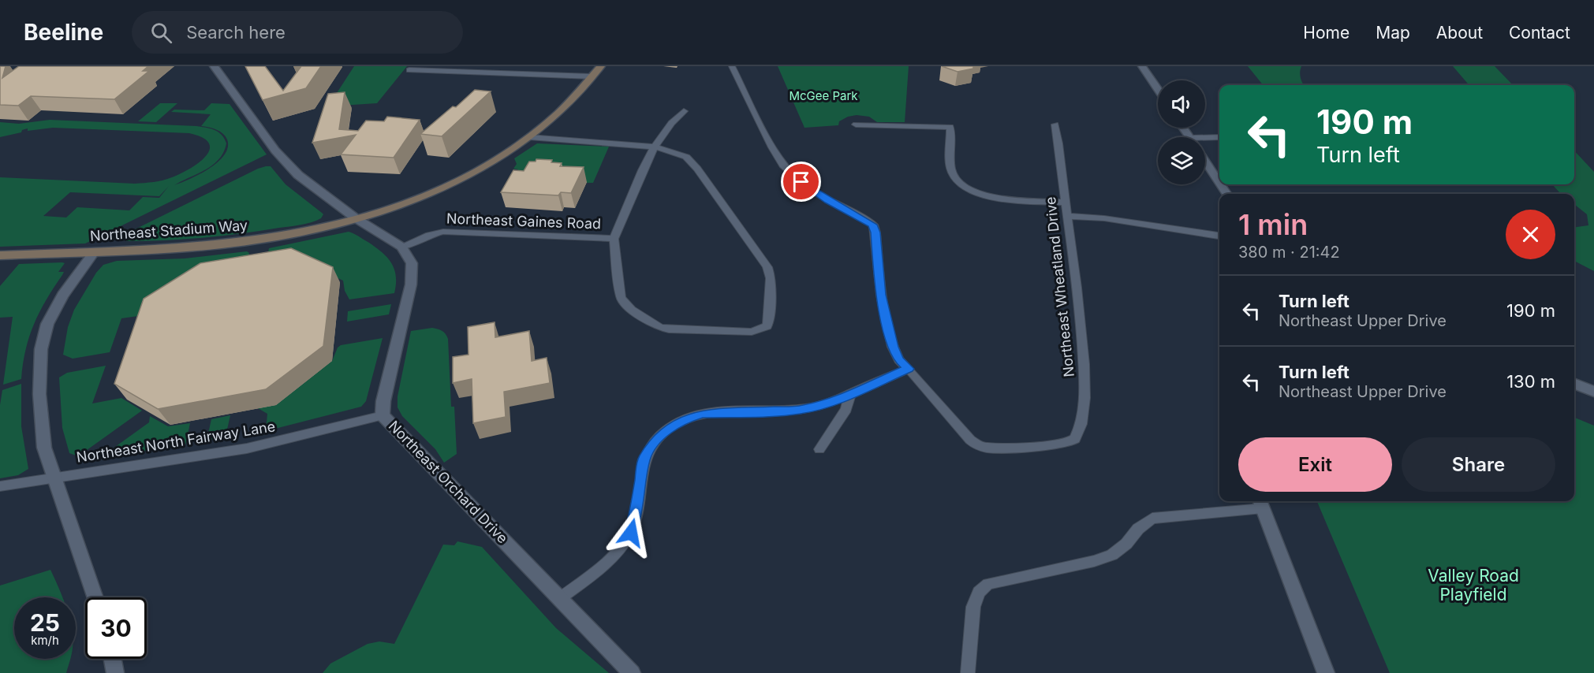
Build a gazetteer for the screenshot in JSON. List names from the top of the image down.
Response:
{
  "streets": {
    "main road": ["Northeast Stadium Way"],
    "street": [
      "Northeast Gaines Road",
      "Northeast Wheatland Drive",
      "Northeast North Fairway Lane",
      "Northeast Orchard Drive"
    ]
  },
  "crossings": [
    ["Northeast Gaines Road", "Northeast Orchard Drive"],
    ["Northeast North Fairway Lane", "Northeast Orchard Drive"]
  ],
  "parks": ["McGee Park", "Valley Road Playfield"],
  "page": {
    "header": "Beeline",
    "search": "Search here",
    "nav": [
      "Home",
      "Map",
      "About",
      "Contact"
    ],
    "turn": ["190 m", "Turn left"],
    "heading": ["1 min", "380 m · 21:42"],
    "list": [
      {
        "name": "Turn left",
        "note": "Northeast Upper Drive",
        "value": "190 m"
      },
      {
        "name": "Turn left",
        "note": "Northeast Upper Drive",
        "value": "130 m"
      }
    ],
    "buttons": ["Exit", "Share"],
    "speed": "25 km/h",
    "limit": "30"
  }
}
